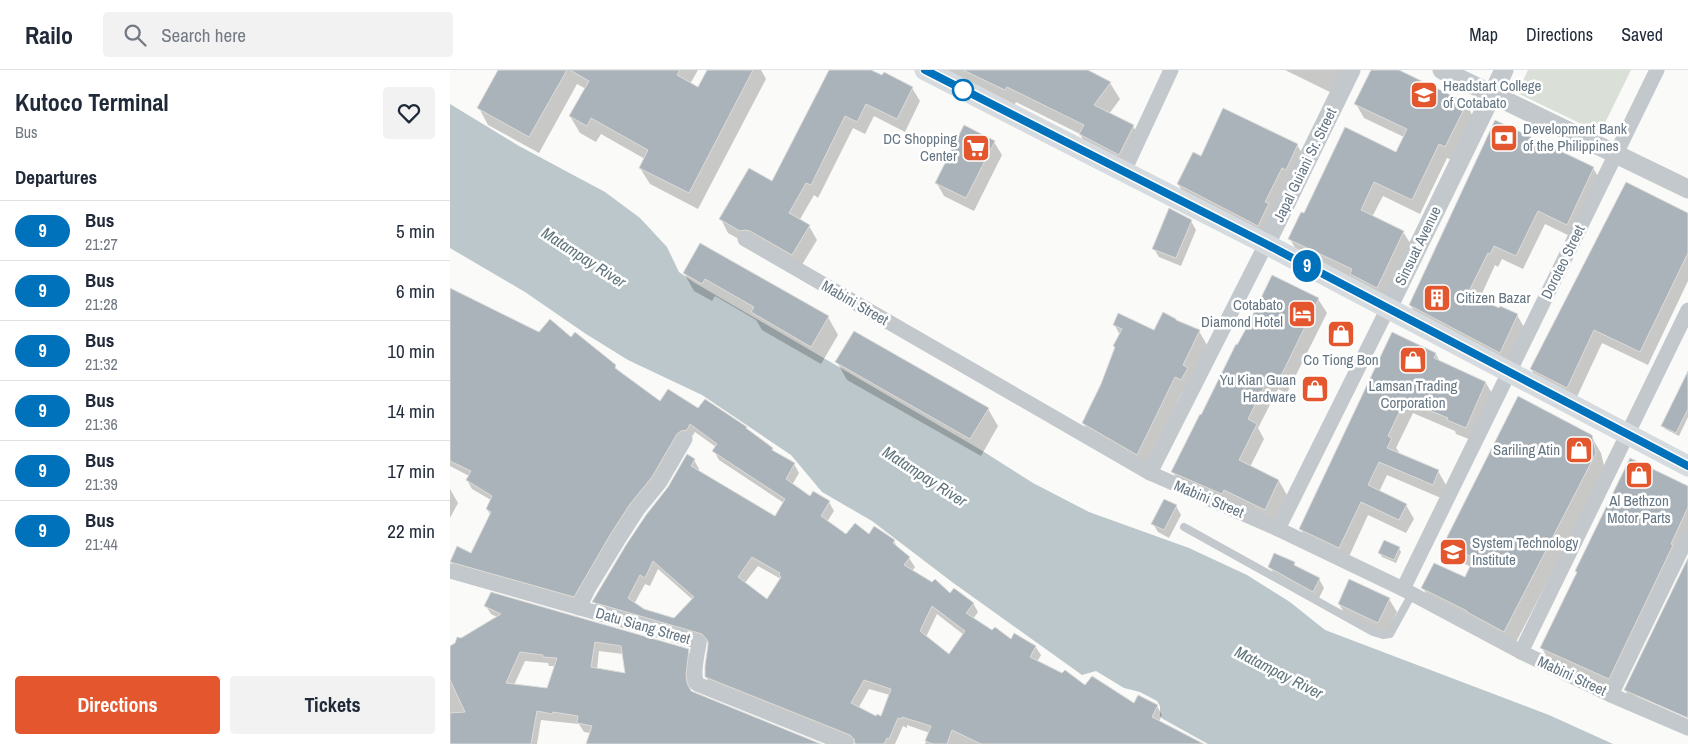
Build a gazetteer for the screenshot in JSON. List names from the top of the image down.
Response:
{
  "streets": {
    "street": [
      "Japal Guiani Sr. Street",
      "Sinsuat Avenue",
      "Doroteo Street",
      "Mabini Street",
      "Datu Siang Street"
    ]
  },
  "crossings": [
    ["Japal Guiani Sr. Street", "Mabini Street"],
    ["Sinsuat Avenue", "Mabini Street"],
    ["Doroteo Street", "Mabini Street"]
  ],
  "water": ["Matampay River"],
  "places": {
    "school or university": ["Headstart College of Cotabato", "System Technology Institute"],
    "bank": ["Development Bank of the Philippines"],
    "supermarket": ["DC Shopping Center"],
    "building": ["Citizen Bazar"],
    "hotel": ["Cotabato Diamond Hotel"],
    "shop": [
      "Co Tiong Bon",
      "Lamsan Trading Corporation",
      "Yu Kian Guan Hardware",
      "Sariling Atin",
      "Al Bethzon Motor Parts"
    ]
  },
  "lines": ["bus line 9"],
  "page": {
    "header": "Railo",
    "search": "Search here",
    "nav": ["Map", "Directions", "Saved"],
    "heading": [
      ["Kutoco Terminal", "Bus"],
      "Departures"
    ],
    "on_map": "9",
    "list": [
      {
        "mark": "9",
        "name": "Bus",
        "note": "21:27",
        "value": "5 min"
      },
      {
        "mark": "9",
        "name": "Bus",
        "note": "21:28",
        "value": "6 min"
      },
      {
        "mark": "9",
        "name": "Bus",
        "note": "21:32",
        "value": "10 min"
      },
      {
        "mark": "9",
        "name": "Bus",
        "note": "21:36",
        "value": "14 min"
      },
      {
        "mark": "9",
        "name": "Bus",
        "note": "21:39",
        "value": "17 min"
      },
      {
        "mark": "9",
        "name": "Bus",
        "note": "21:44",
        "value": "22 min"
      }
    ],
    "buttons": ["Directions", "Tickets"]
  }
}
